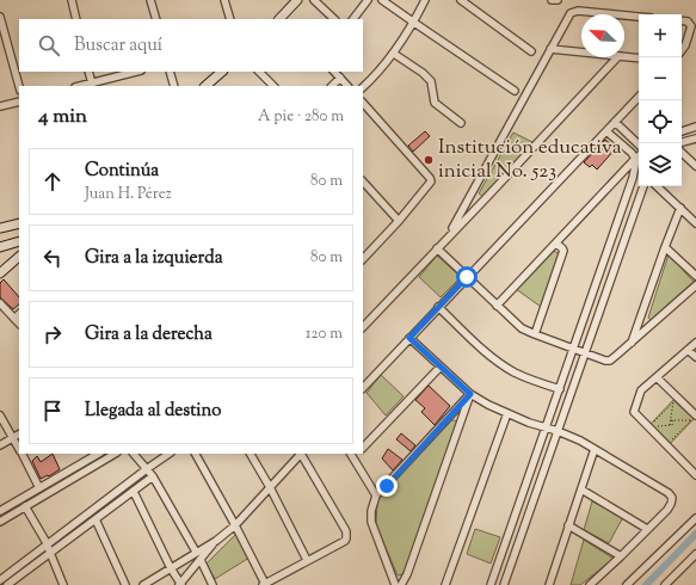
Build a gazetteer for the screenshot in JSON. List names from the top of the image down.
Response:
{
  "places": ["Institución educativa inicial No. 523"],
  "north": "top left",
  "page": {
    "map_buttons": ["+", "−"],
    "search": "Buscar aquí",
    "heading": ["4 min", "A pie · 280 m"],
    "list": [
      ["Continúa", "Juan H. Pérez", "80 m"],
      ["Gira a la izquierda", "80 m"],
      ["Gira a la derecha", "120 m"],
      "Llegada al destino"
    ]
  }
}
